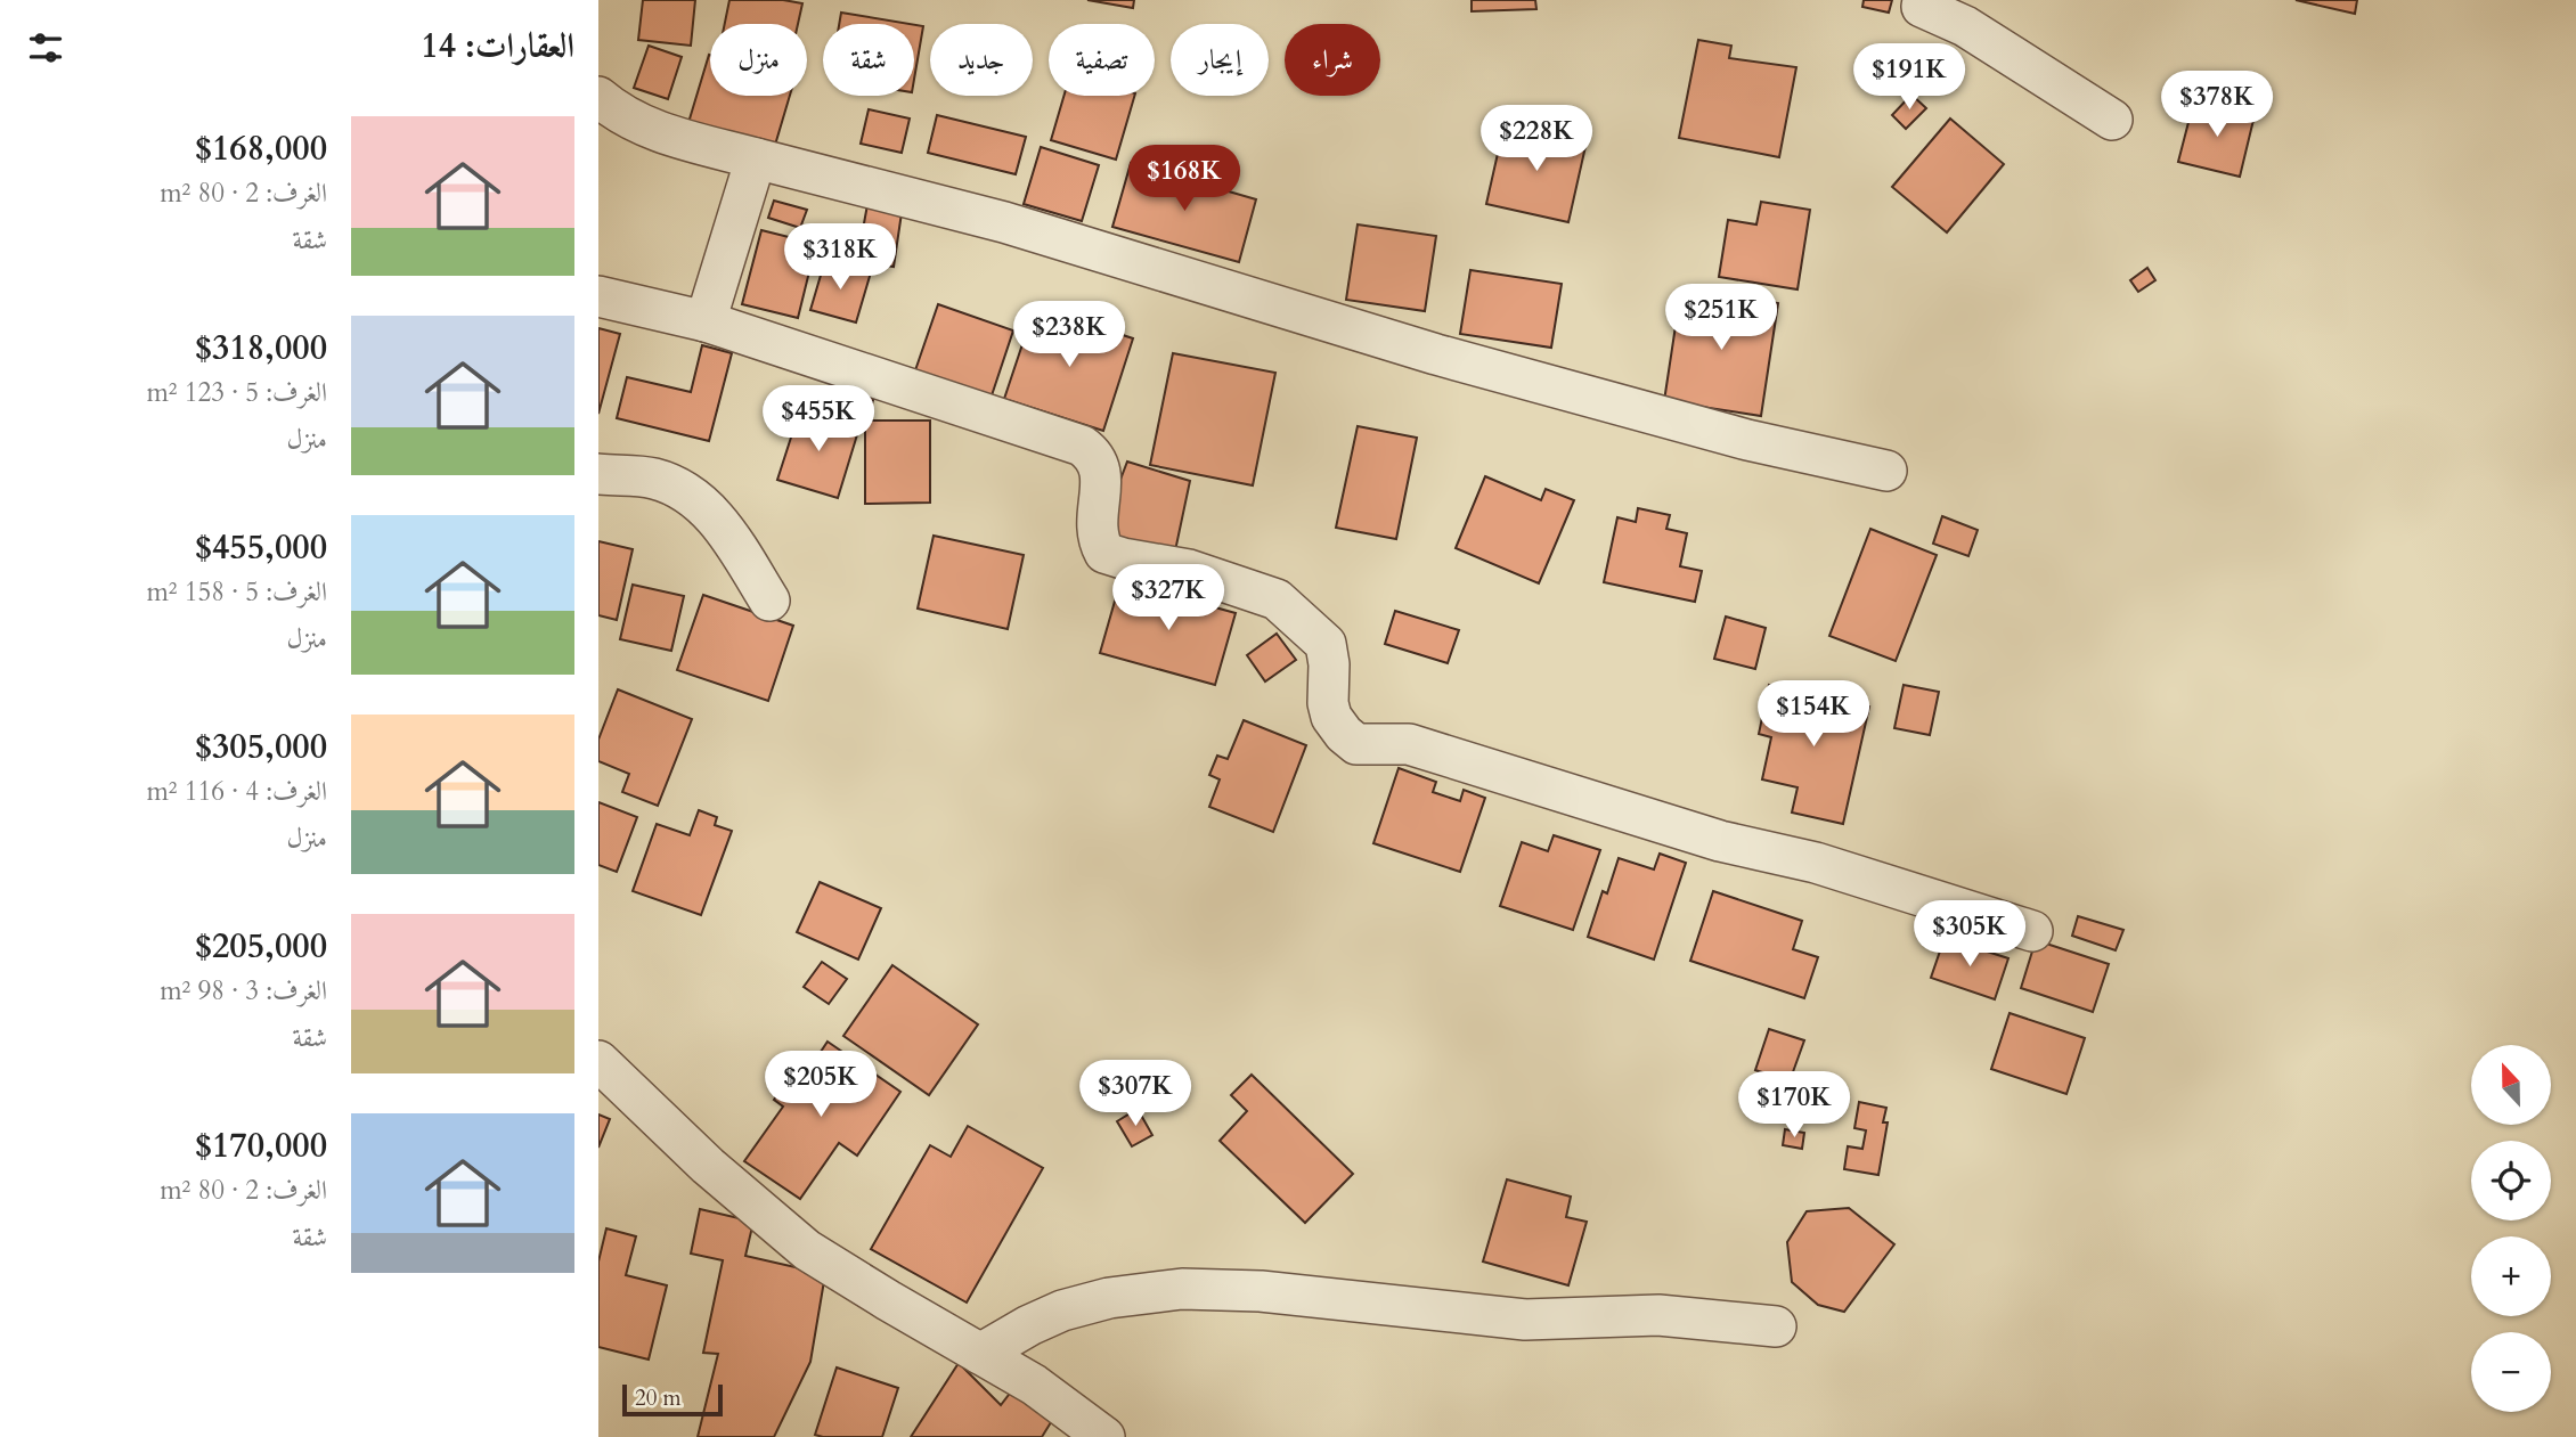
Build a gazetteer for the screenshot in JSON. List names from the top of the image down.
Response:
{
  "scale_bar": "20 m",
  "north": "top",
  "page": {
    "heading": "العقارات: 14",
    "chip": [
      "شراء",
      "إيجار",
      "تصفية",
      "جديد",
      "شقة",
      "منزل"
    ],
    "price": [
      "$191K",
      "$378K",
      "$228K",
      "$168K",
      "$318K",
      "$251K",
      "$238K",
      "$455K",
      "$327K",
      "$154K",
      "$305K",
      "$205K",
      "$307K",
      "$170K"
    ],
    "list": [
      {
        "name": "$168,000",
        "note": "الغرف: 2 · 80 m² · شقة"
      },
      {
        "name": "$318,000",
        "note": "الغرف: 5 · 123 m² · منزل"
      },
      {
        "name": "$455,000",
        "note": "الغرف: 5 · 158 m² · منزل"
      },
      {
        "name": "$305,000",
        "note": "الغرف: 4 · 116 m² · منزل"
      },
      {
        "name": "$205,000",
        "note": "الغرف: 3 · 98 m² · شقة"
      },
      {
        "name": "$170,000",
        "note": "الغرف: 2 · 80 m² · شقة"
      }
    ],
    "map_buttons": ["+", "−"],
    "scale": "20 m"
  }
}
